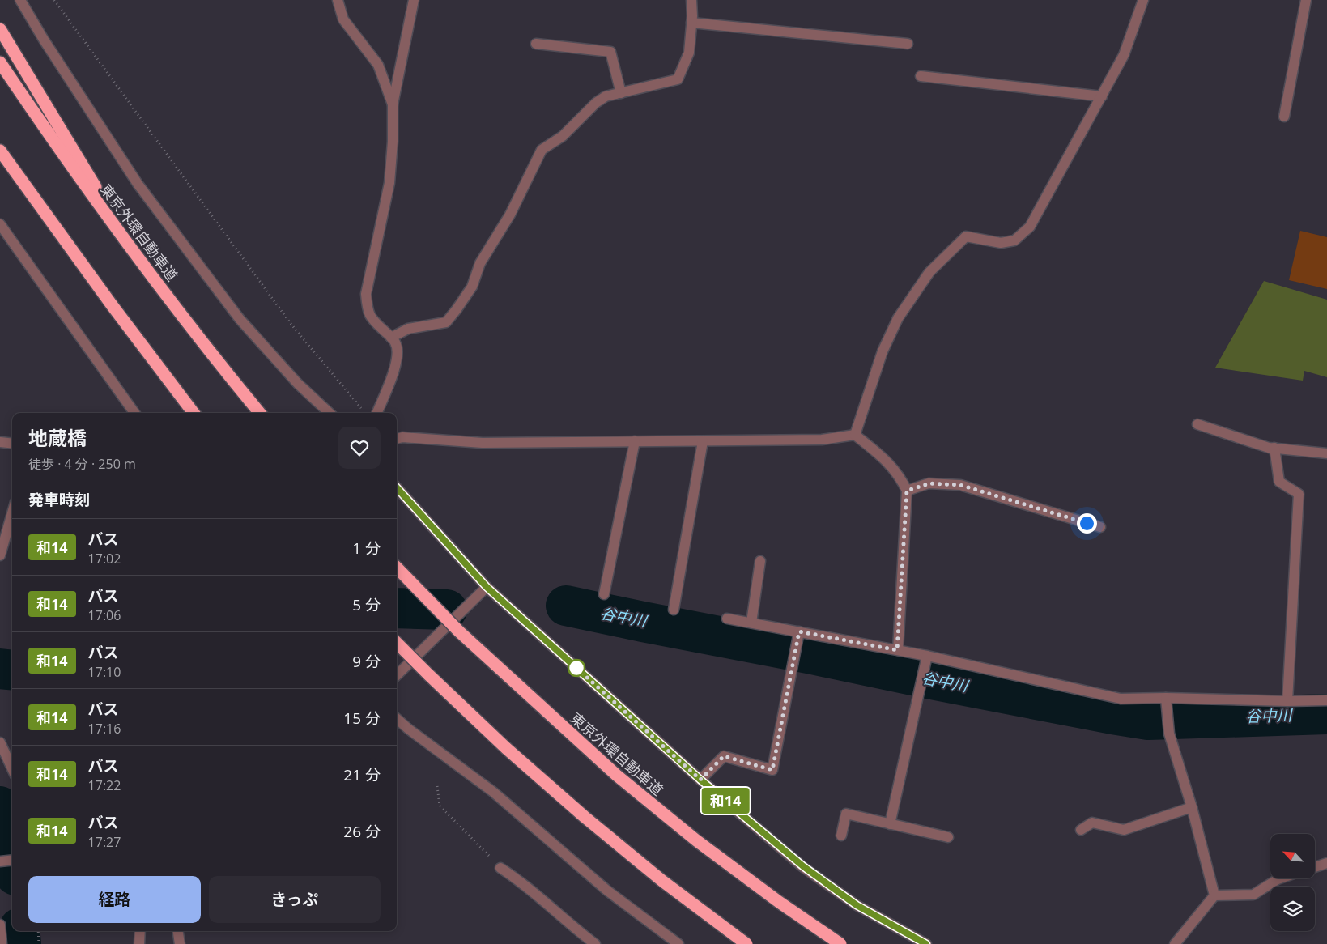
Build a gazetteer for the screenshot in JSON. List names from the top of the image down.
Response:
{
  "streets": {
    "highway": ["東京外環自動車道"]
  },
  "water": ["谷中川"],
  "lines": ["bus line 和14"],
  "north": "top left",
  "page": {
    "on_map": "和14",
    "heading": [
      ["地蔵橋", "徒歩 · 4 分 · 250 m"],
      "発車時刻"
    ],
    "list": [
      {
        "mark": "和14",
        "name": "バス",
        "note": "17:02",
        "value": "1 分"
      },
      {
        "mark": "和14",
        "name": "バス",
        "note": "17:06",
        "value": "5 分"
      },
      {
        "mark": "和14",
        "name": "バス",
        "note": "17:10",
        "value": "9 分"
      },
      {
        "mark": "和14",
        "name": "バス",
        "note": "17:16",
        "value": "15 分"
      },
      {
        "mark": "和14",
        "name": "バス",
        "note": "17:22",
        "value": "21 分"
      },
      {
        "mark": "和14",
        "name": "バス",
        "note": "17:27",
        "value": "26 分"
      }
    ],
    "buttons": ["経路", "きっぷ"]
  }
}
